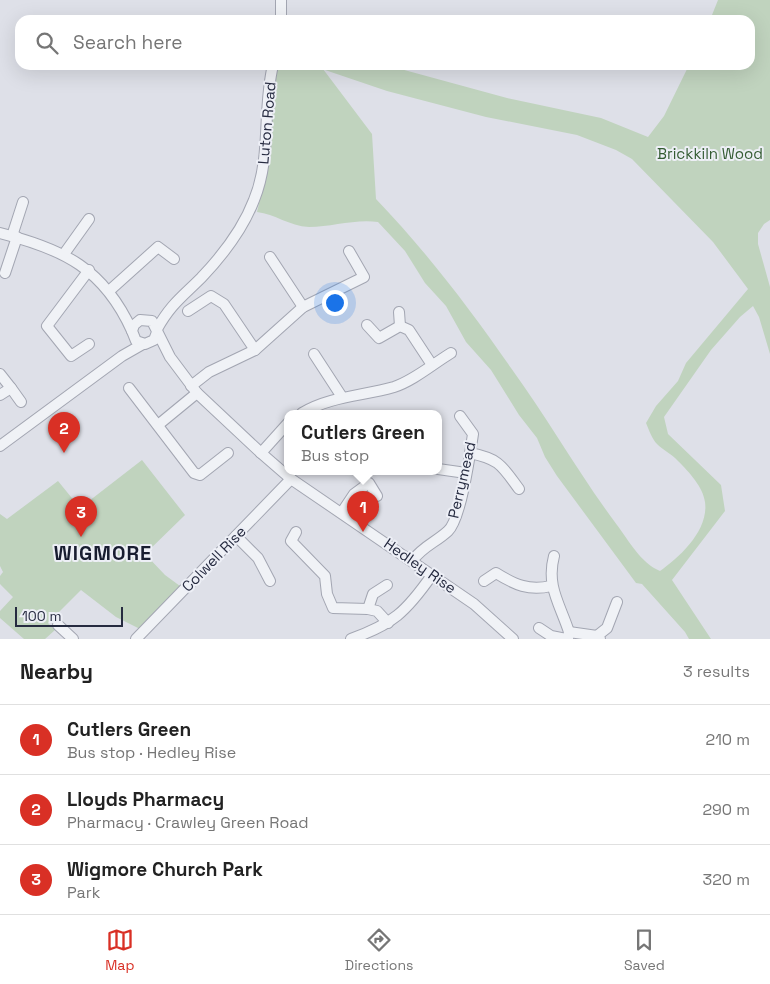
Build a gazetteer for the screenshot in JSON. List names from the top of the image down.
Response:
{
  "streets": {
    "street": [
      "Luton Road",
      "Perrymead",
      "Colwell Rise",
      "Hedley Rise"
    ]
  },
  "crossings": [
    ["Perrymead", "Hedley Rise"],
    ["Colwell Rise", "Hedley Rise"]
  ],
  "districts": ["WIGMORE"],
  "parks": ["Brickkiln Wood"],
  "scale_bar": "100 m",
  "page": {
    "search": "Search here",
    "popup": ["Cutlers Green", "Bus stop"],
    "pins": ["2", "1", "3"],
    "scale": "100 m",
    "heading": ["Nearby", "3 results"],
    "list": [
      {
        "mark": "1",
        "name": "Cutlers Green",
        "note": "Bus stop · Hedley Rise",
        "value": "210 m"
      },
      {
        "mark": "2",
        "name": "Lloyds Pharmacy",
        "note": "Pharmacy · Crawley Green Road",
        "value": "290 m"
      },
      {
        "mark": "3",
        "name": "Wigmore Church Park",
        "note": "Park",
        "value": "320 m"
      }
    ],
    "nav": ["Map", "Directions", "Saved"]
  }
}
